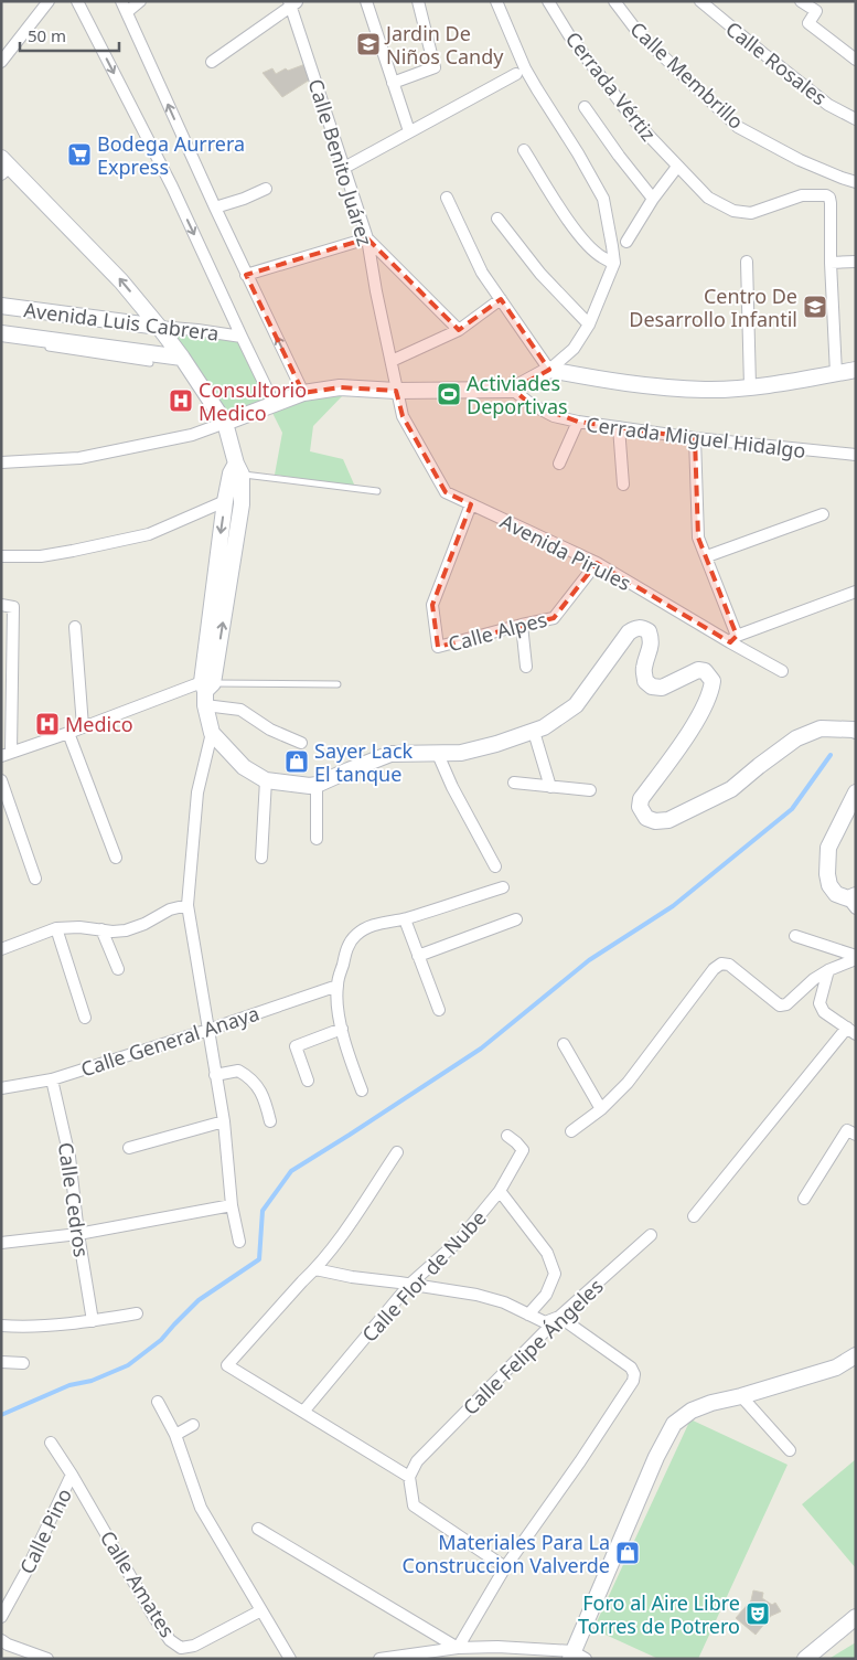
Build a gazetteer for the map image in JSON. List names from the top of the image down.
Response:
{
  "streets": {
    "street": [
      "Calle Rosales",
      "Calle Membrillo",
      "Cerrada Vértiz",
      "Calle Benito Juárez",
      "Avenida Luis Cabrera",
      "Cerrada Miguel Hidalgo",
      "Avenida Pirules",
      "Calle Alpes",
      "Calle General Anaya",
      "Calle Cedros",
      "Calle Flor de Nube",
      "Calle Felipe Ángeles",
      "Calle Pino",
      "Calle Amates"
    ]
  },
  "crossings": [
    ["Calle Benito Juárez", "Avenida Pirules"],
    ["Avenida Pirules", "Calle Alpes"],
    ["Calle General Anaya", "Calle Cedros"],
    ["Calle Pino", "Calle Amates"]
  ],
  "places": {
    "school or university": ["Jardin De Niños Candy", "Centro De Desarrollo Infantil"],
    "supermarket": ["Bodega Aurrera Express"],
    "sports": ["Activiades Deportivas"],
    "hospital": ["Consultorio Medico", "Medico"],
    "shop": ["Sayer Lack El tanque", "Materiales Para La Construccion Valverde"],
    "theatre": ["Foro al Aire Libre Torres de Potrero"]
  },
  "scale_bar": "50 m"
}
